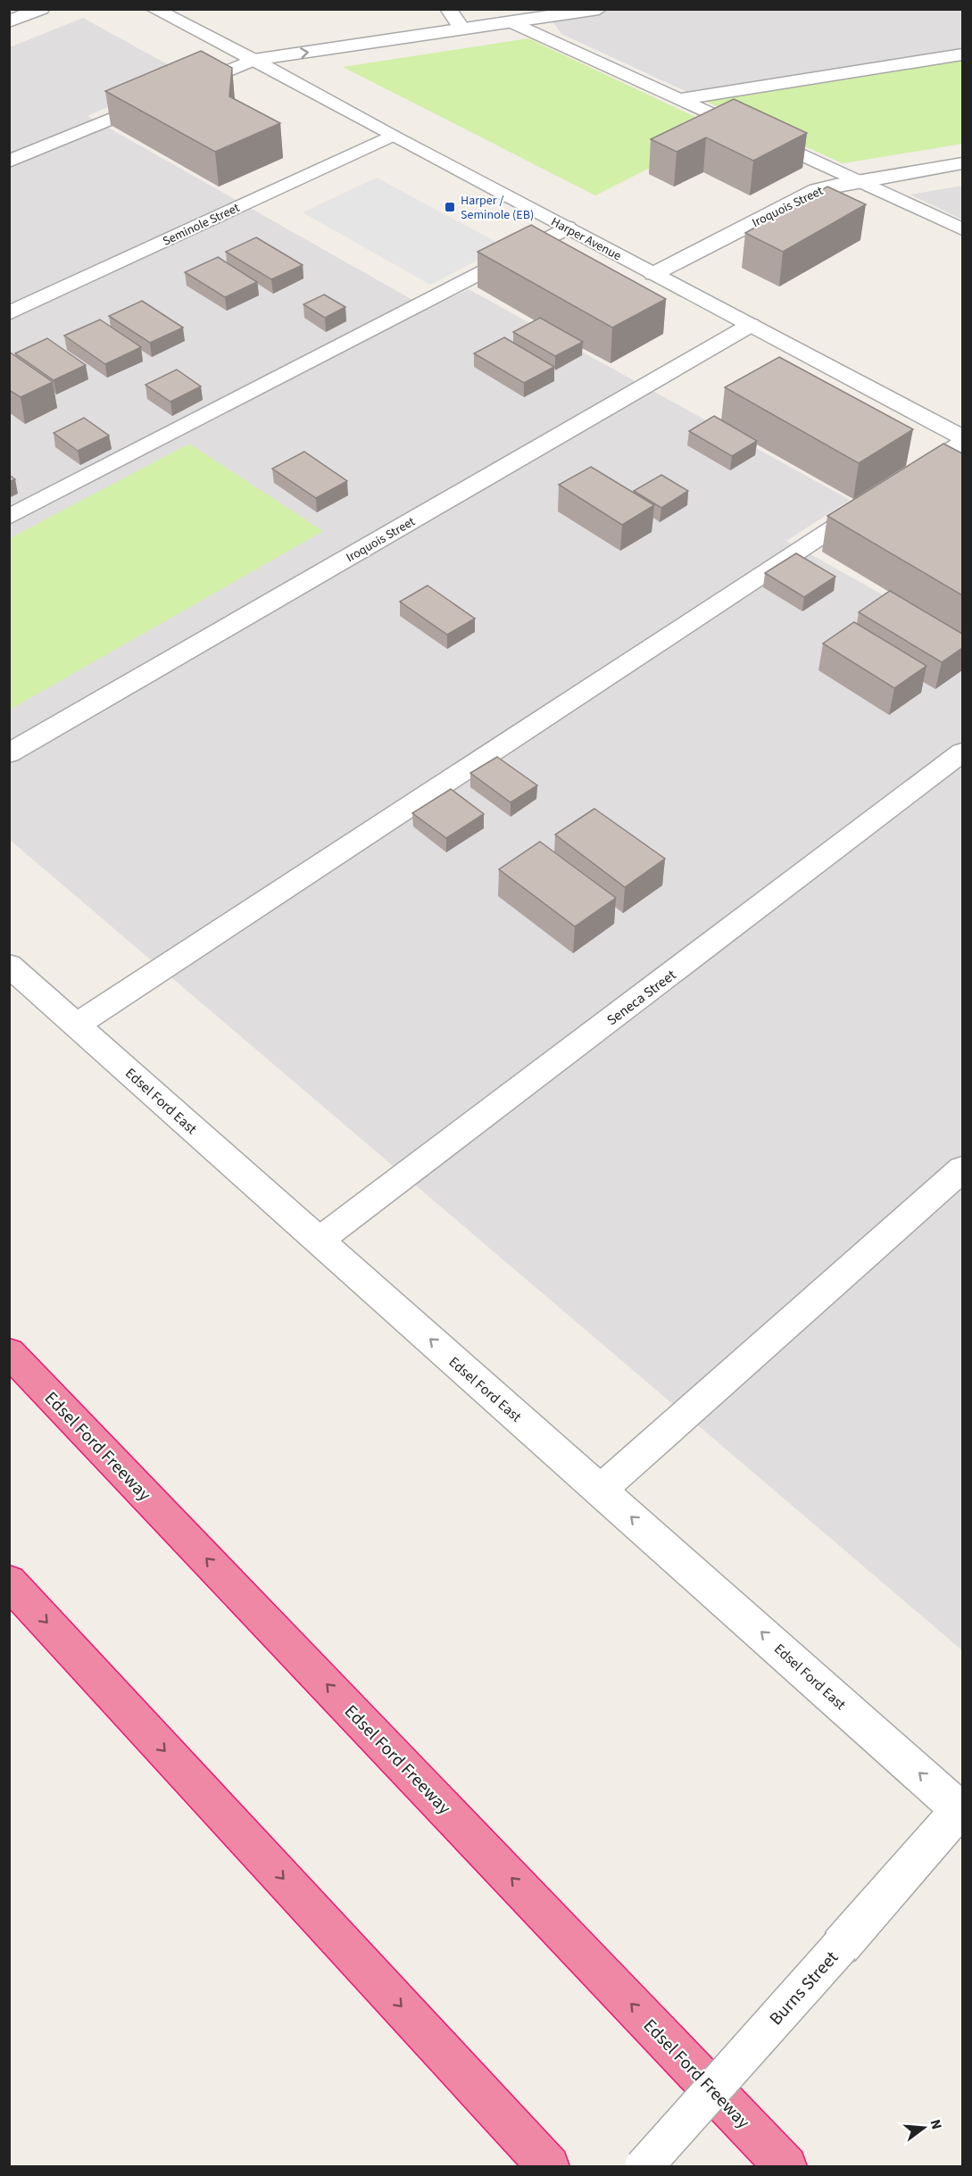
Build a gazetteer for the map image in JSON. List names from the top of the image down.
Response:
{
  "streets": {
    "highway": ["Edsel Ford Freeway"],
    "street": [
      "Iroquois Street",
      "Seminole Street",
      "Harper Avenue",
      "Seneca Street",
      "Edsel Ford East",
      "Burns Street"
    ]
  },
  "crossings": [
    ["Iroquois Street", "Harper Avenue"],
    ["Seminole Street", "Harper Avenue"],
    ["Seneca Street", "Edsel Ford East"],
    ["Edsel Ford East", "Burns Street"]
  ],
  "one_way": ["Edsel Ford East"],
  "places": {
    "transit": ["Harper / Seminole (EB)"]
  },
  "north": "right"
}
